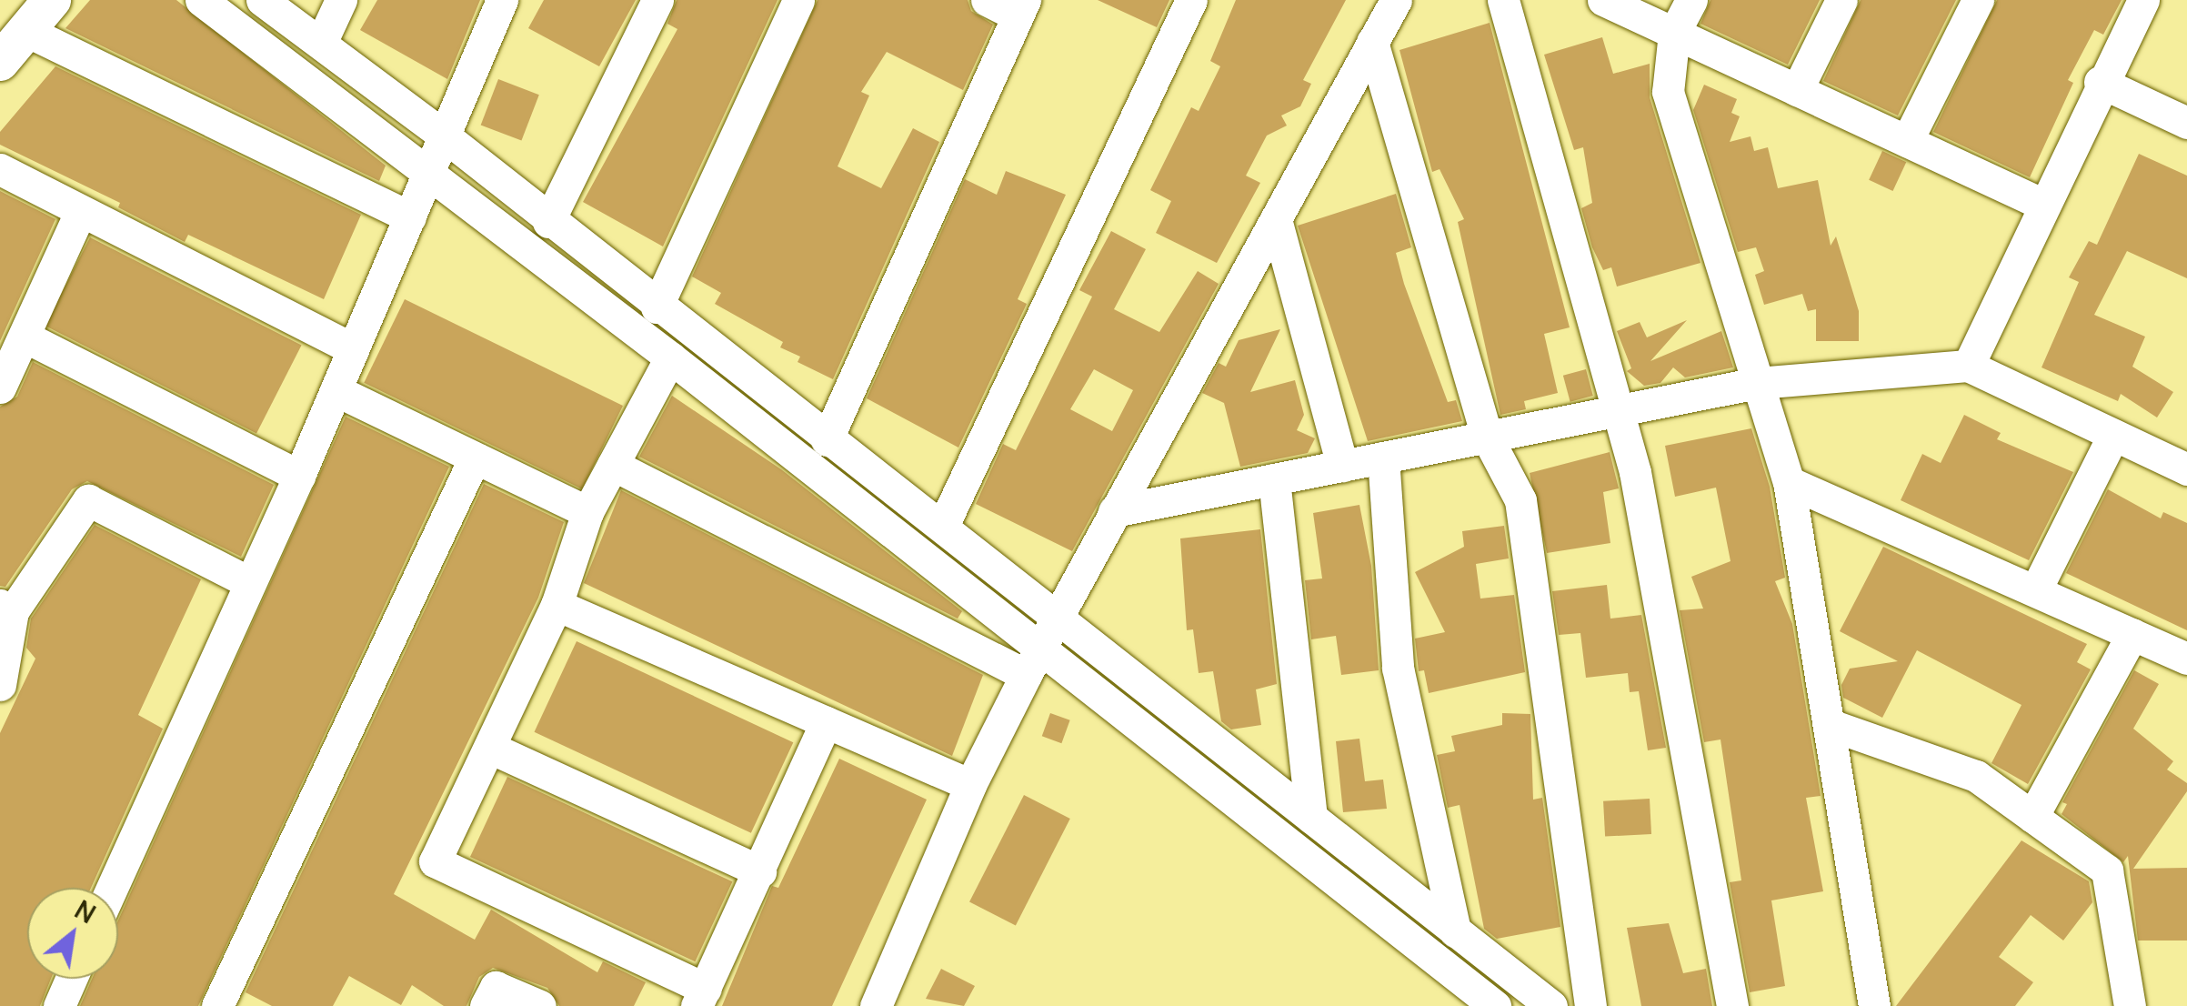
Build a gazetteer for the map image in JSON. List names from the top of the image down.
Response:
{
  "north": "top right"
}
